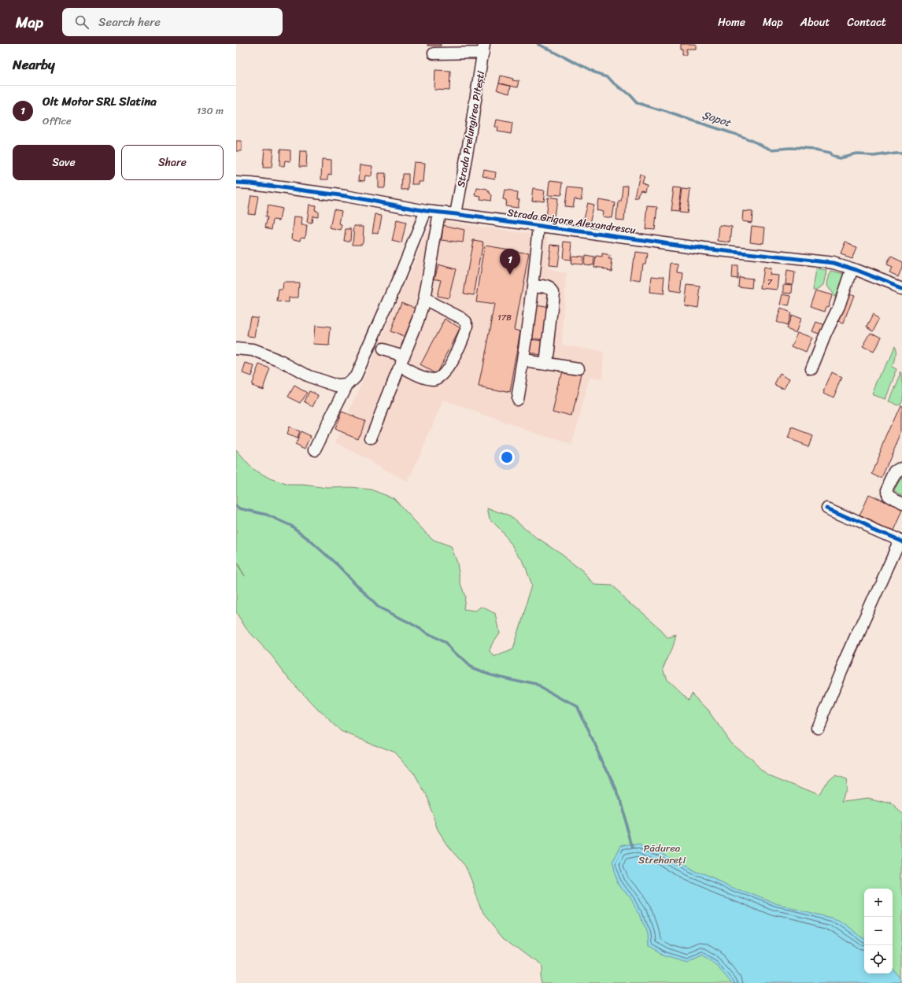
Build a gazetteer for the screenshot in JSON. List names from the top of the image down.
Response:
{
  "streets": {
    "street": ["Strada Prelungirea Pitești", "Strada Grigore Alexandrescu"]
  },
  "crossings": [
    ["Strada Prelungirea Pitești", "Strada Grigore Alexandrescu"]
  ],
  "water": ["Șopot"],
  "parks": ["Pădurea Strehareți"],
  "house_numbers": ["7", "17B"],
  "page": {
    "header": "Map",
    "search": "Search here",
    "nav": [
      "Home",
      "Map",
      "About",
      "Contact"
    ],
    "heading": "Nearby",
    "list": [
      {
        "mark": "1",
        "name": "Olt Motor SRL Slatina",
        "note": "Office",
        "value": "130 m"
      }
    ],
    "buttons": ["Save", "Share"],
    "pins": "1",
    "map_buttons": ["+", "−"]
  }
}
